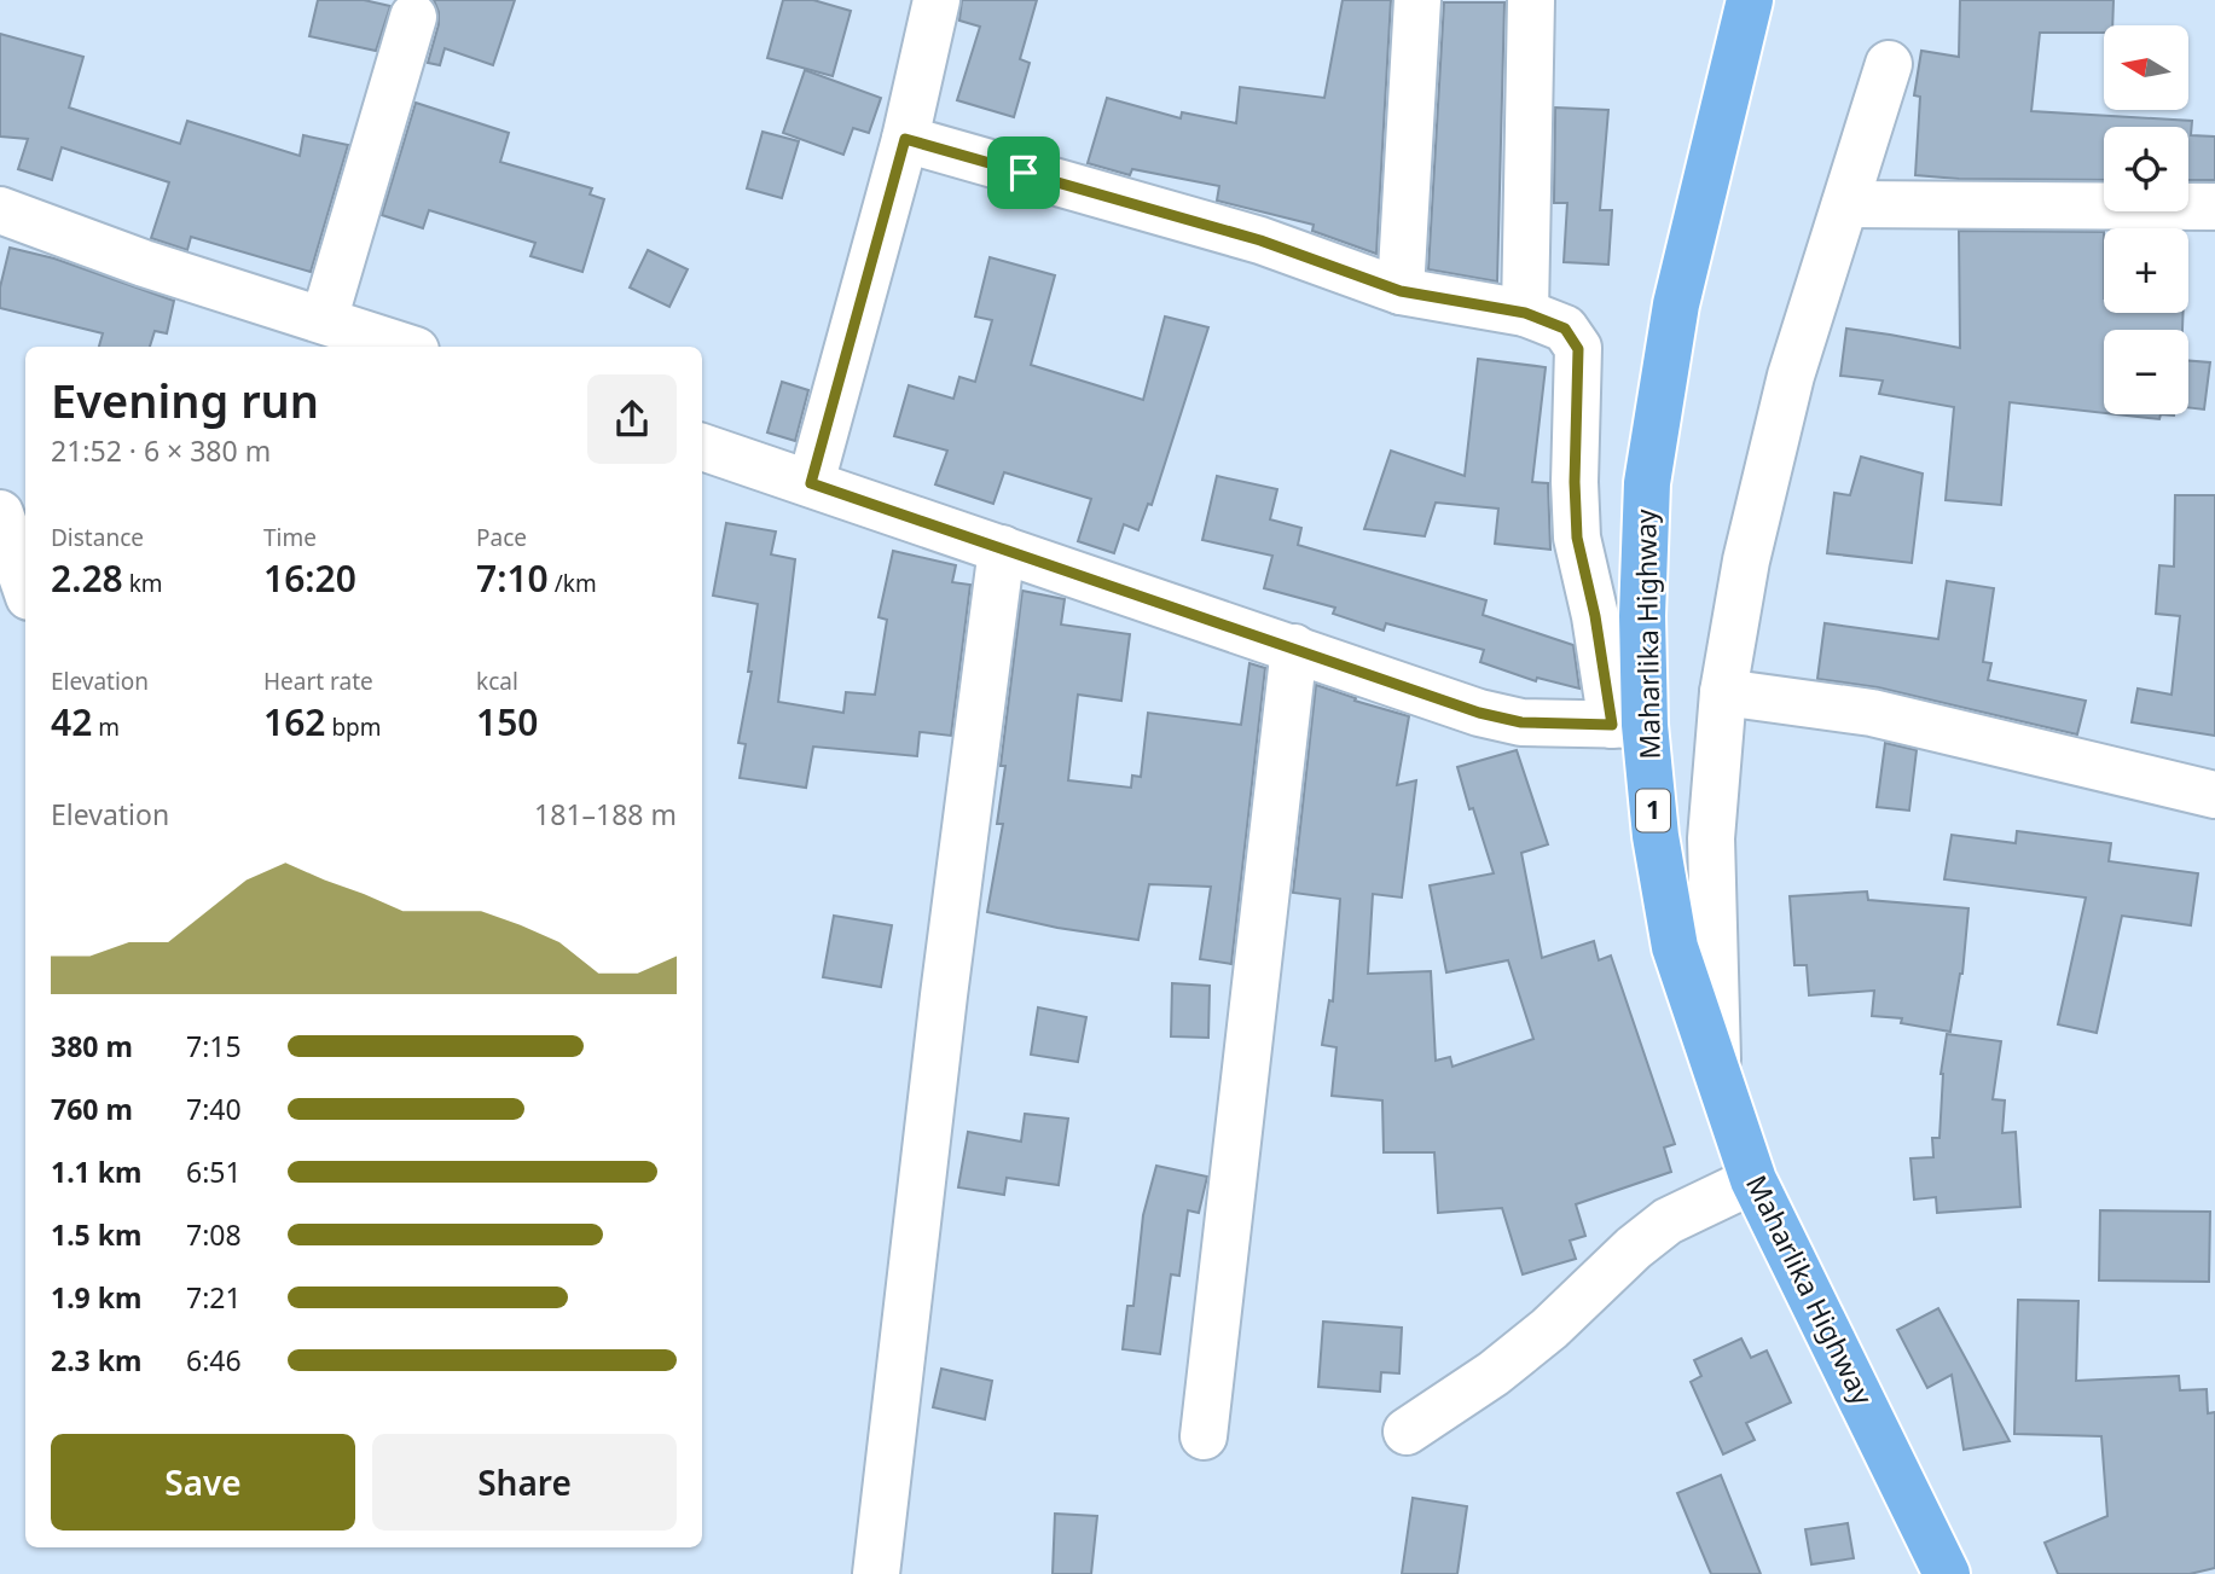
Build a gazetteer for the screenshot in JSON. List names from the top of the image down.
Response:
{
  "streets": {
    "highway": ["Maharlika Highway", "1"]
  },
  "north": "left",
  "page": {
    "map_buttons": ["+", "−"],
    "heading": ["Evening run", "21:52 · 6 × 380 m"],
    "stats": [
      ["Distance", "2.28 km"],
      ["Time", "16:20"],
      ["Pace", "7:10 /km"],
      ["Elevation", "42 m"],
      ["Heart rate", "162 bpm"],
      ["kcal", "150"]
    ],
    "chart": ["Elevation", "181–188 m"],
    "list": [
      {
        "name": "380 m",
        "note": "7:15"
      },
      {
        "name": "760 m",
        "note": "7:40"
      },
      {
        "name": "1.1 km",
        "note": "6:51"
      },
      {
        "name": "1.5 km",
        "note": "7:08"
      },
      {
        "name": "1.9 km",
        "note": "7:21"
      },
      {
        "name": "2.3 km",
        "note": "6:46"
      }
    ],
    "buttons": ["Save", "Share"]
  }
}
